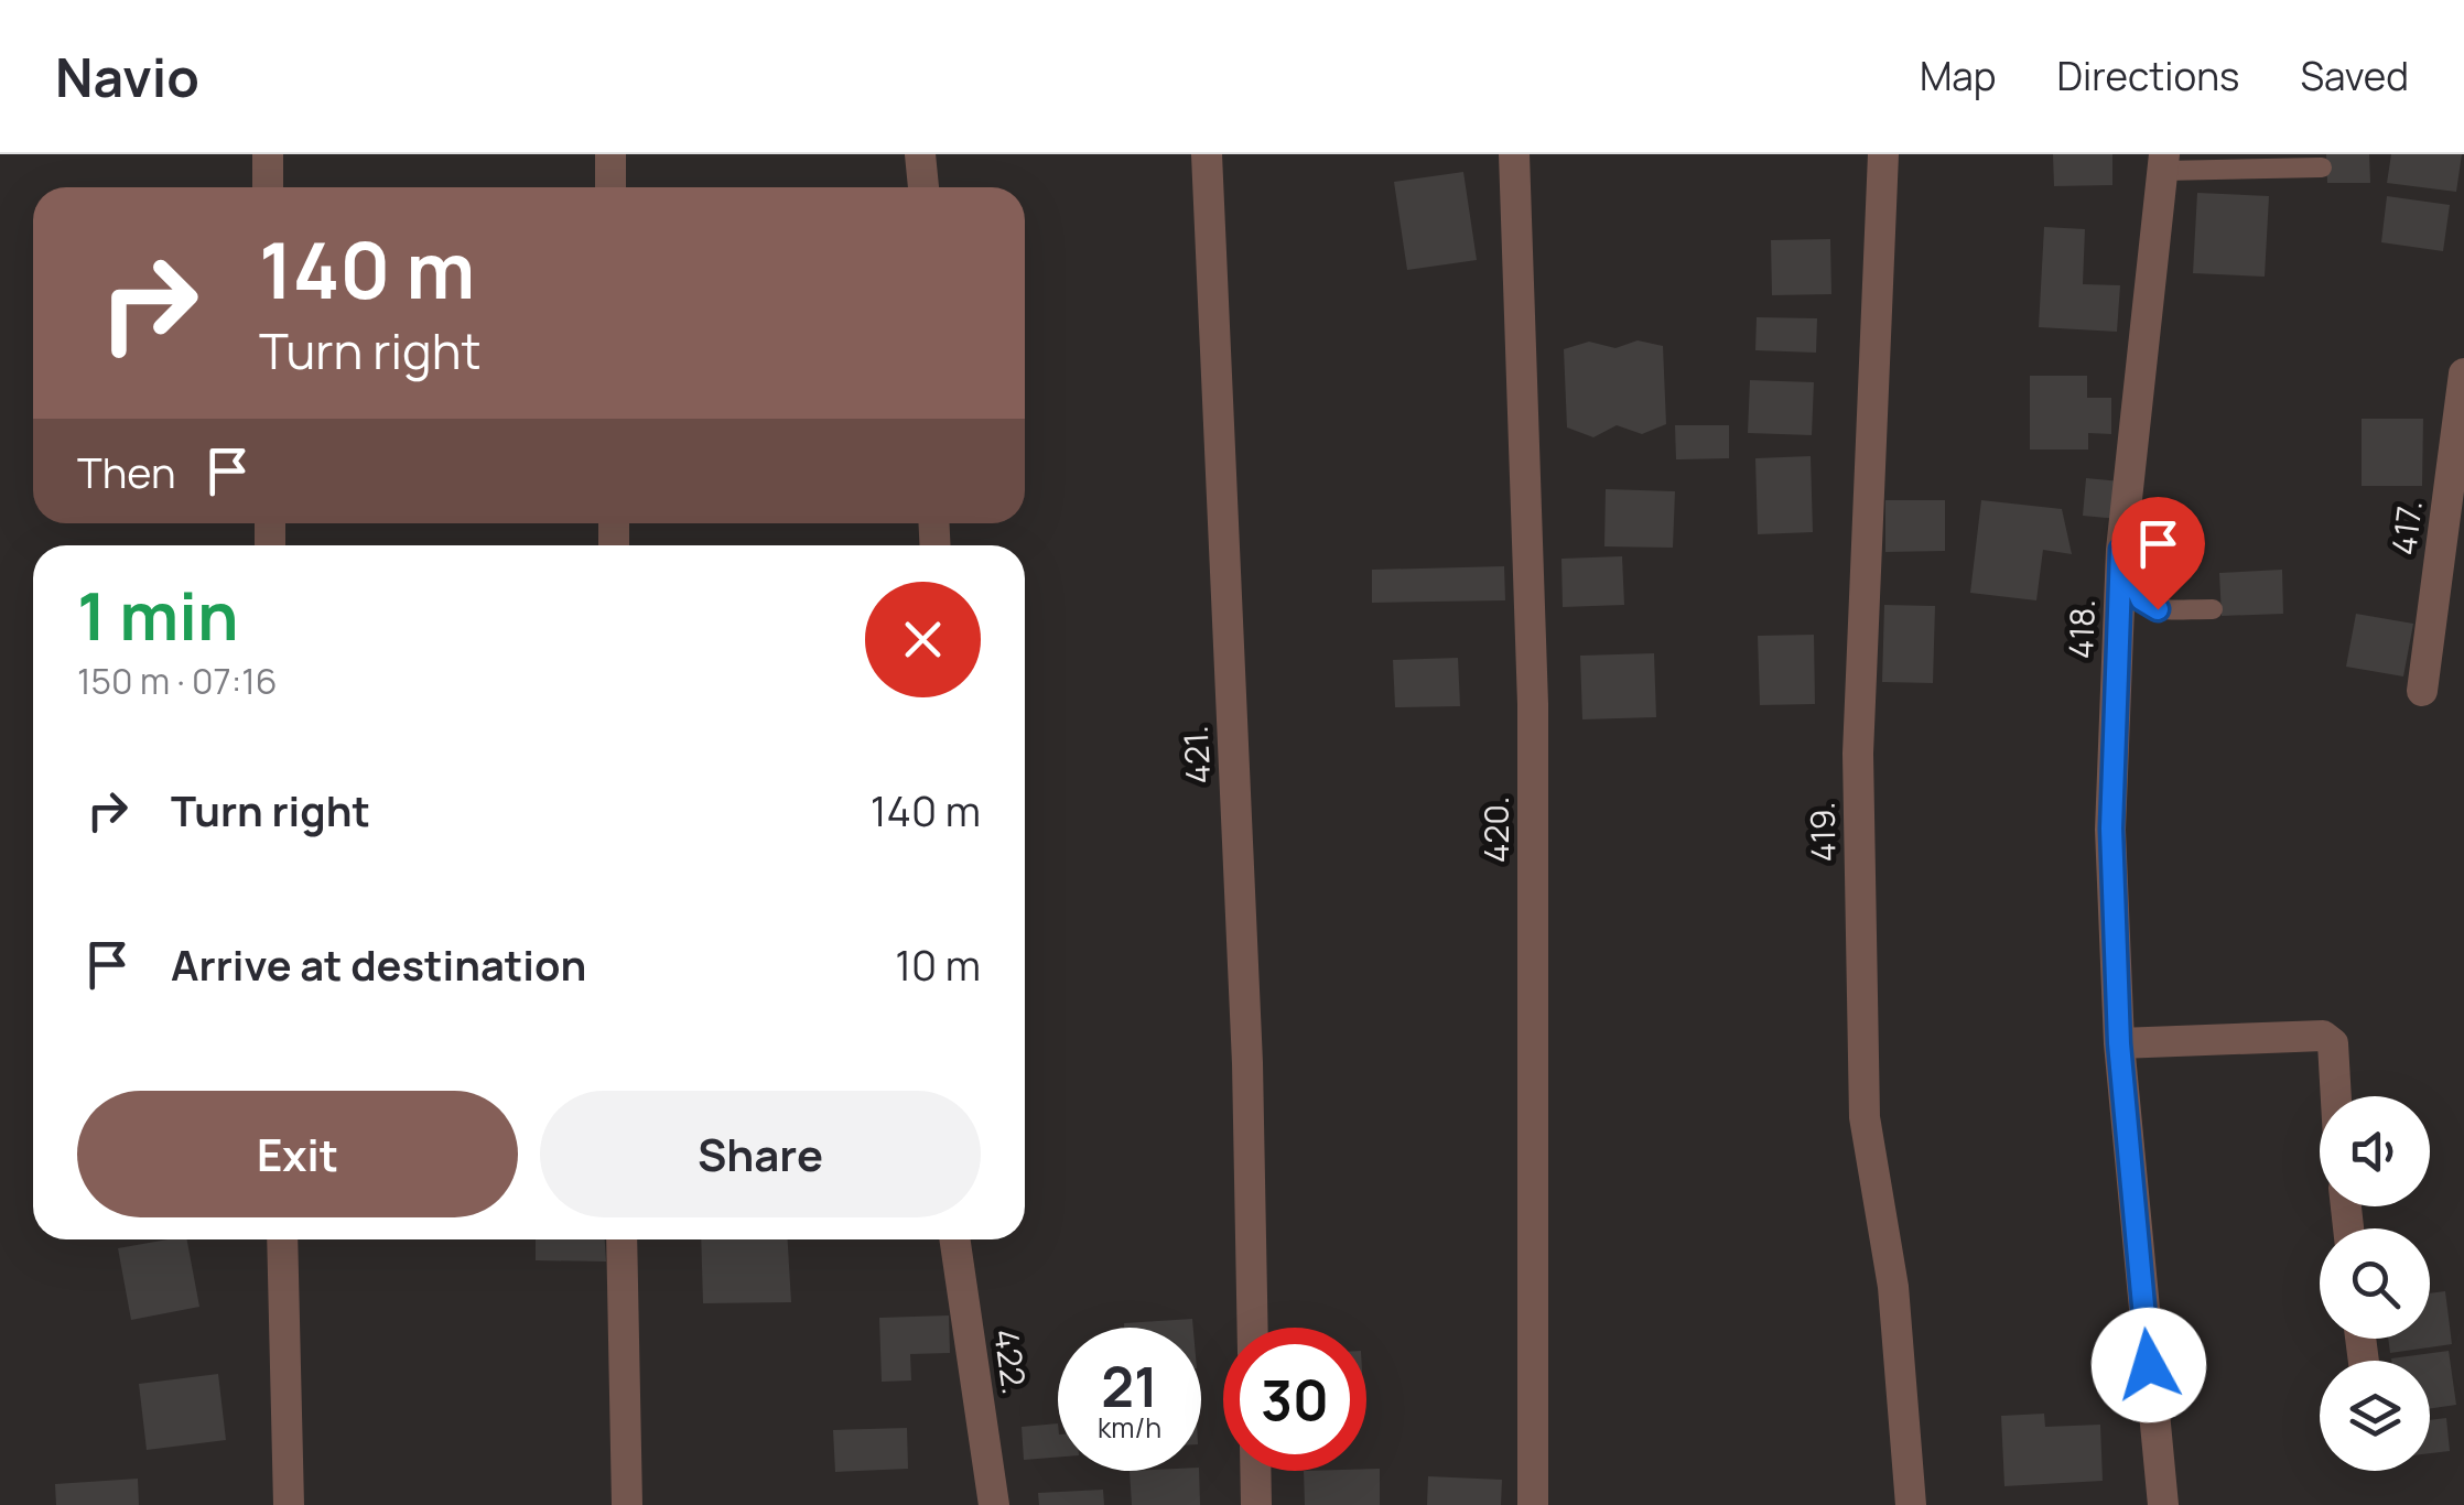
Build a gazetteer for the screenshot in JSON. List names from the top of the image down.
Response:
{
  "streets": {
    "street": [
      "417.",
      "418.",
      "421.",
      "420.",
      "419.",
      "422."
    ]
  },
  "page": {
    "header": "Navio",
    "nav": ["Map", "Directions", "Saved"],
    "turn": ["140 m", "Turn right"],
    "then": "Then",
    "heading": ["1 min", "150 m · 07:16"],
    "list": [
      {
        "name": "Turn right",
        "value": "140 m"
      },
      {
        "name": "Arrive at destination",
        "value": "10 m"
      }
    ],
    "buttons": ["Exit", "Share"],
    "speed": "21 km/h",
    "limit": "30"
  }
}
